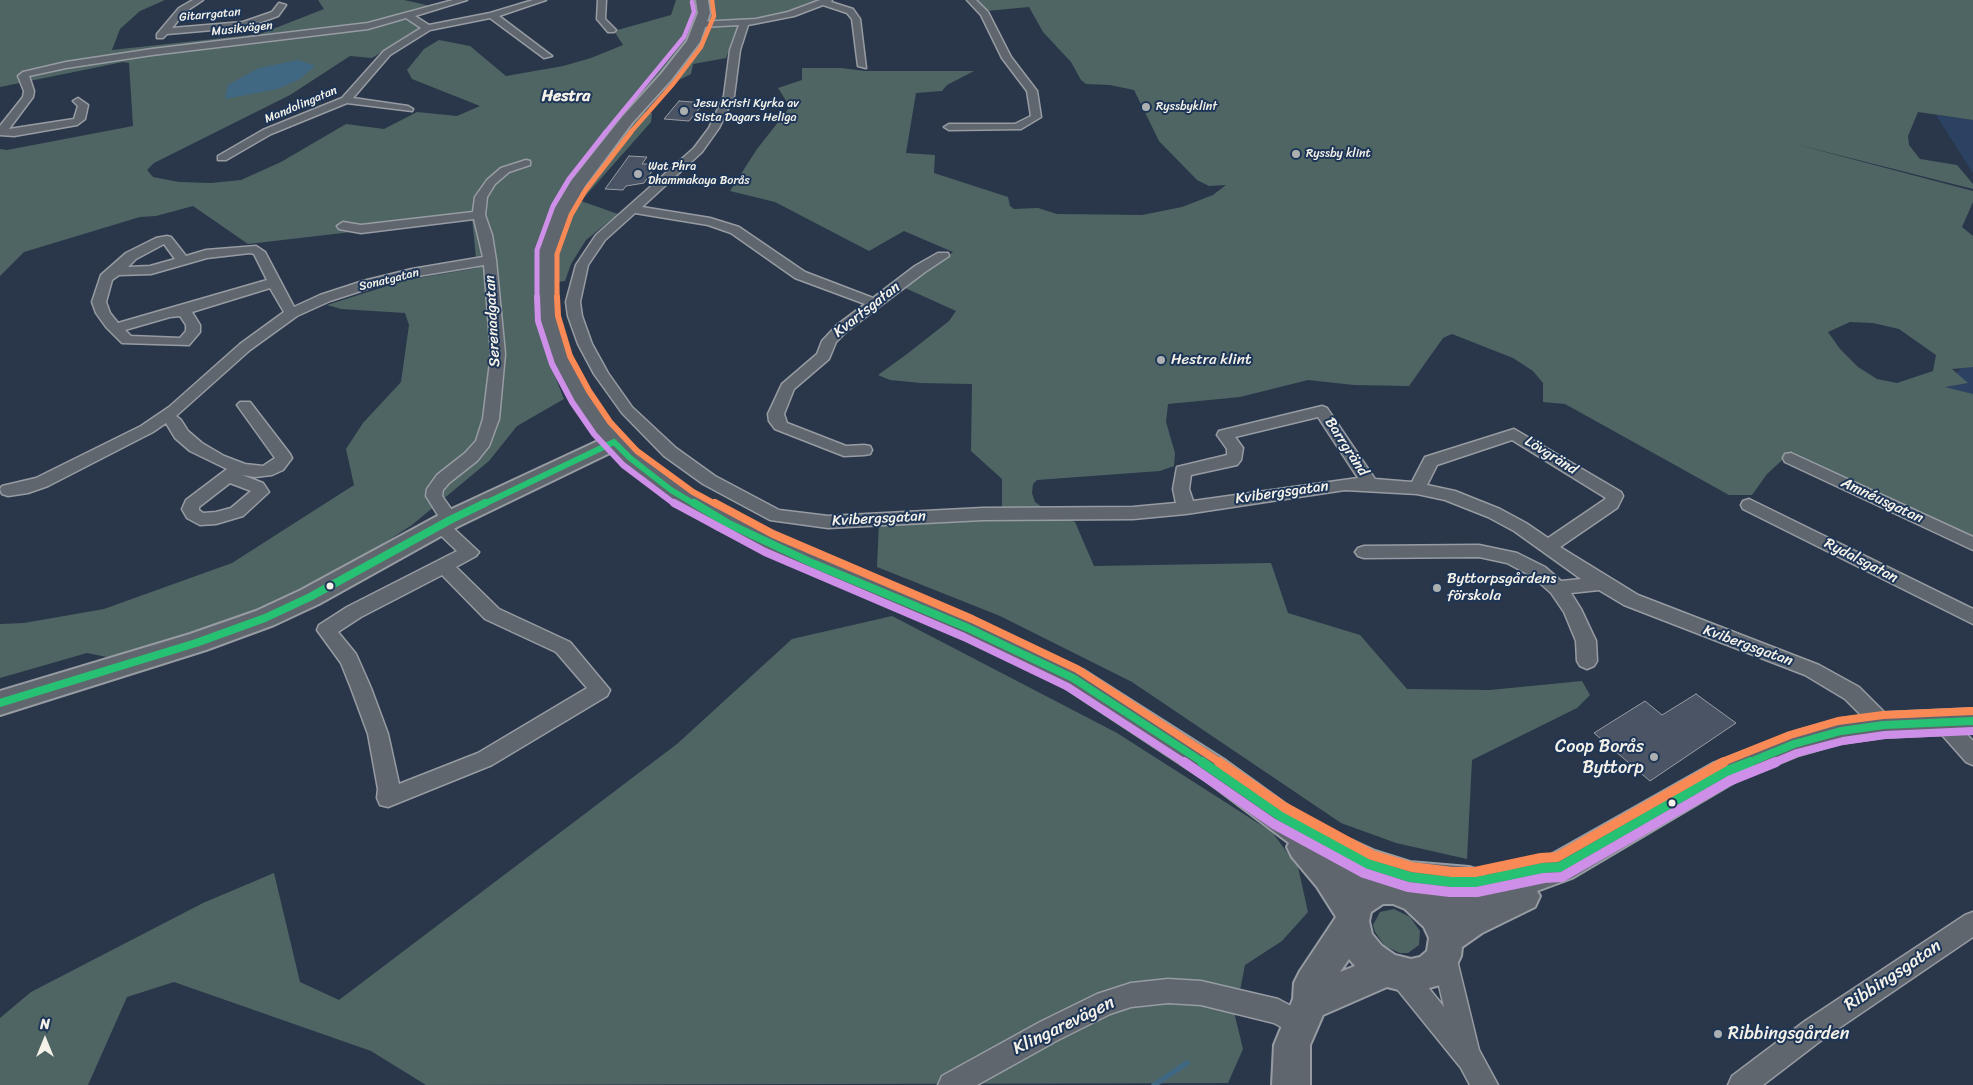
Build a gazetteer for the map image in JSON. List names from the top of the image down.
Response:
{
  "streets": {
    "street": [
      "Gitarrgatan",
      "Musikvägen",
      "Mandolingatan",
      "Sonatgatan",
      "Kvartsgatan",
      "Serenadgatan",
      "Barrgränd",
      "Lövgränd",
      "Kvibergsgatan",
      "Amnéusgatan",
      "Rydalsgatan",
      "Ribbingsgatan",
      "Klingarevägen"
    ]
  },
  "crossings": [
    ["Sonatgatan", "Serenadgatan"],
    ["Barrgränd", "Kvibergsgatan"],
    ["Lövgränd", "Kvibergsgatan"]
  ],
  "districts": ["Hestra"],
  "places": [
    "Ryssbyklint",
    "Jesu Kristi Kyrka av Sista Dagars Heliga",
    "Ryssby klint",
    "Wat Phra Dhammakaya Borås",
    "Hestra klint",
    "Byttorpsgårdens förskola",
    "Coop Borås Byttorp",
    "Ribbingsgården"
  ],
  "north": "top"
}
